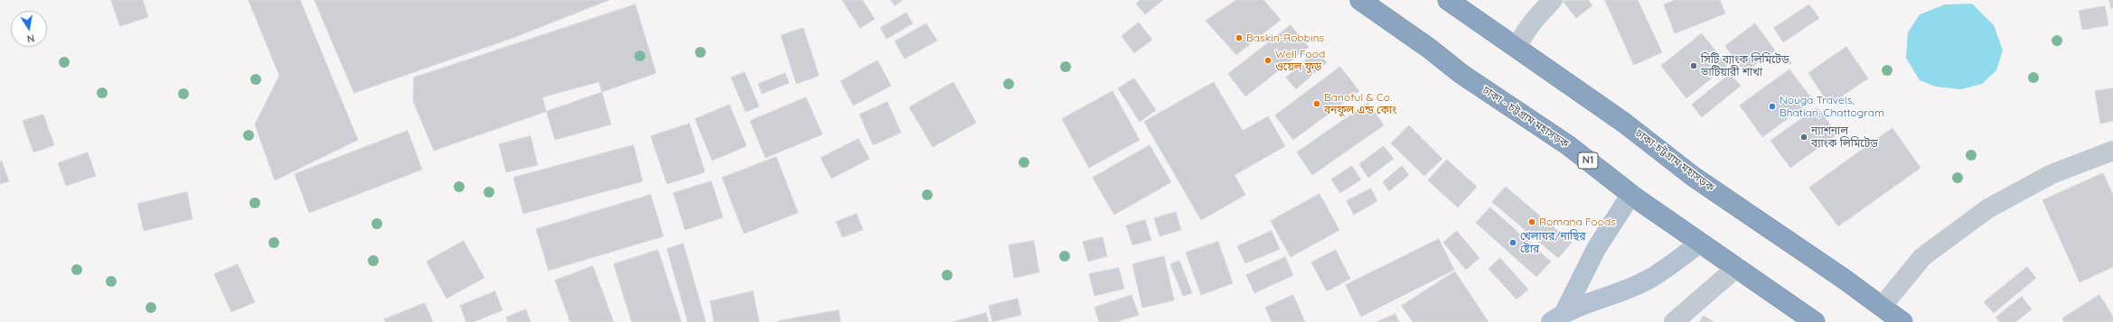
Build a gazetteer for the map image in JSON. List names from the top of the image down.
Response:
{
  "streets": {
    "highway": ["ঢাকা - চট্টগ্রাম মহাসড়ক", "N1", "ঢাকা-চট্টগ্রাম মহাসড়ক"]
  },
  "places": [
    "Baskin-Robbins",
    "Well Food ওয়েল ফুড",
    "সিটি ব্যাংক লিমিটেড, ভাটিয়ারী শাখা",
    "Banoful & Co. বনফুল এন্ড কোং",
    "Nouga Travels, Bhatiari, Chattogram",
    "ন্যাশনাল ব্যাংক লিমিটেড",
    "Romana Foods",
    "খেলাঘর/নাছির ষ্টোর"
  ],
  "north": "bottom"
}
